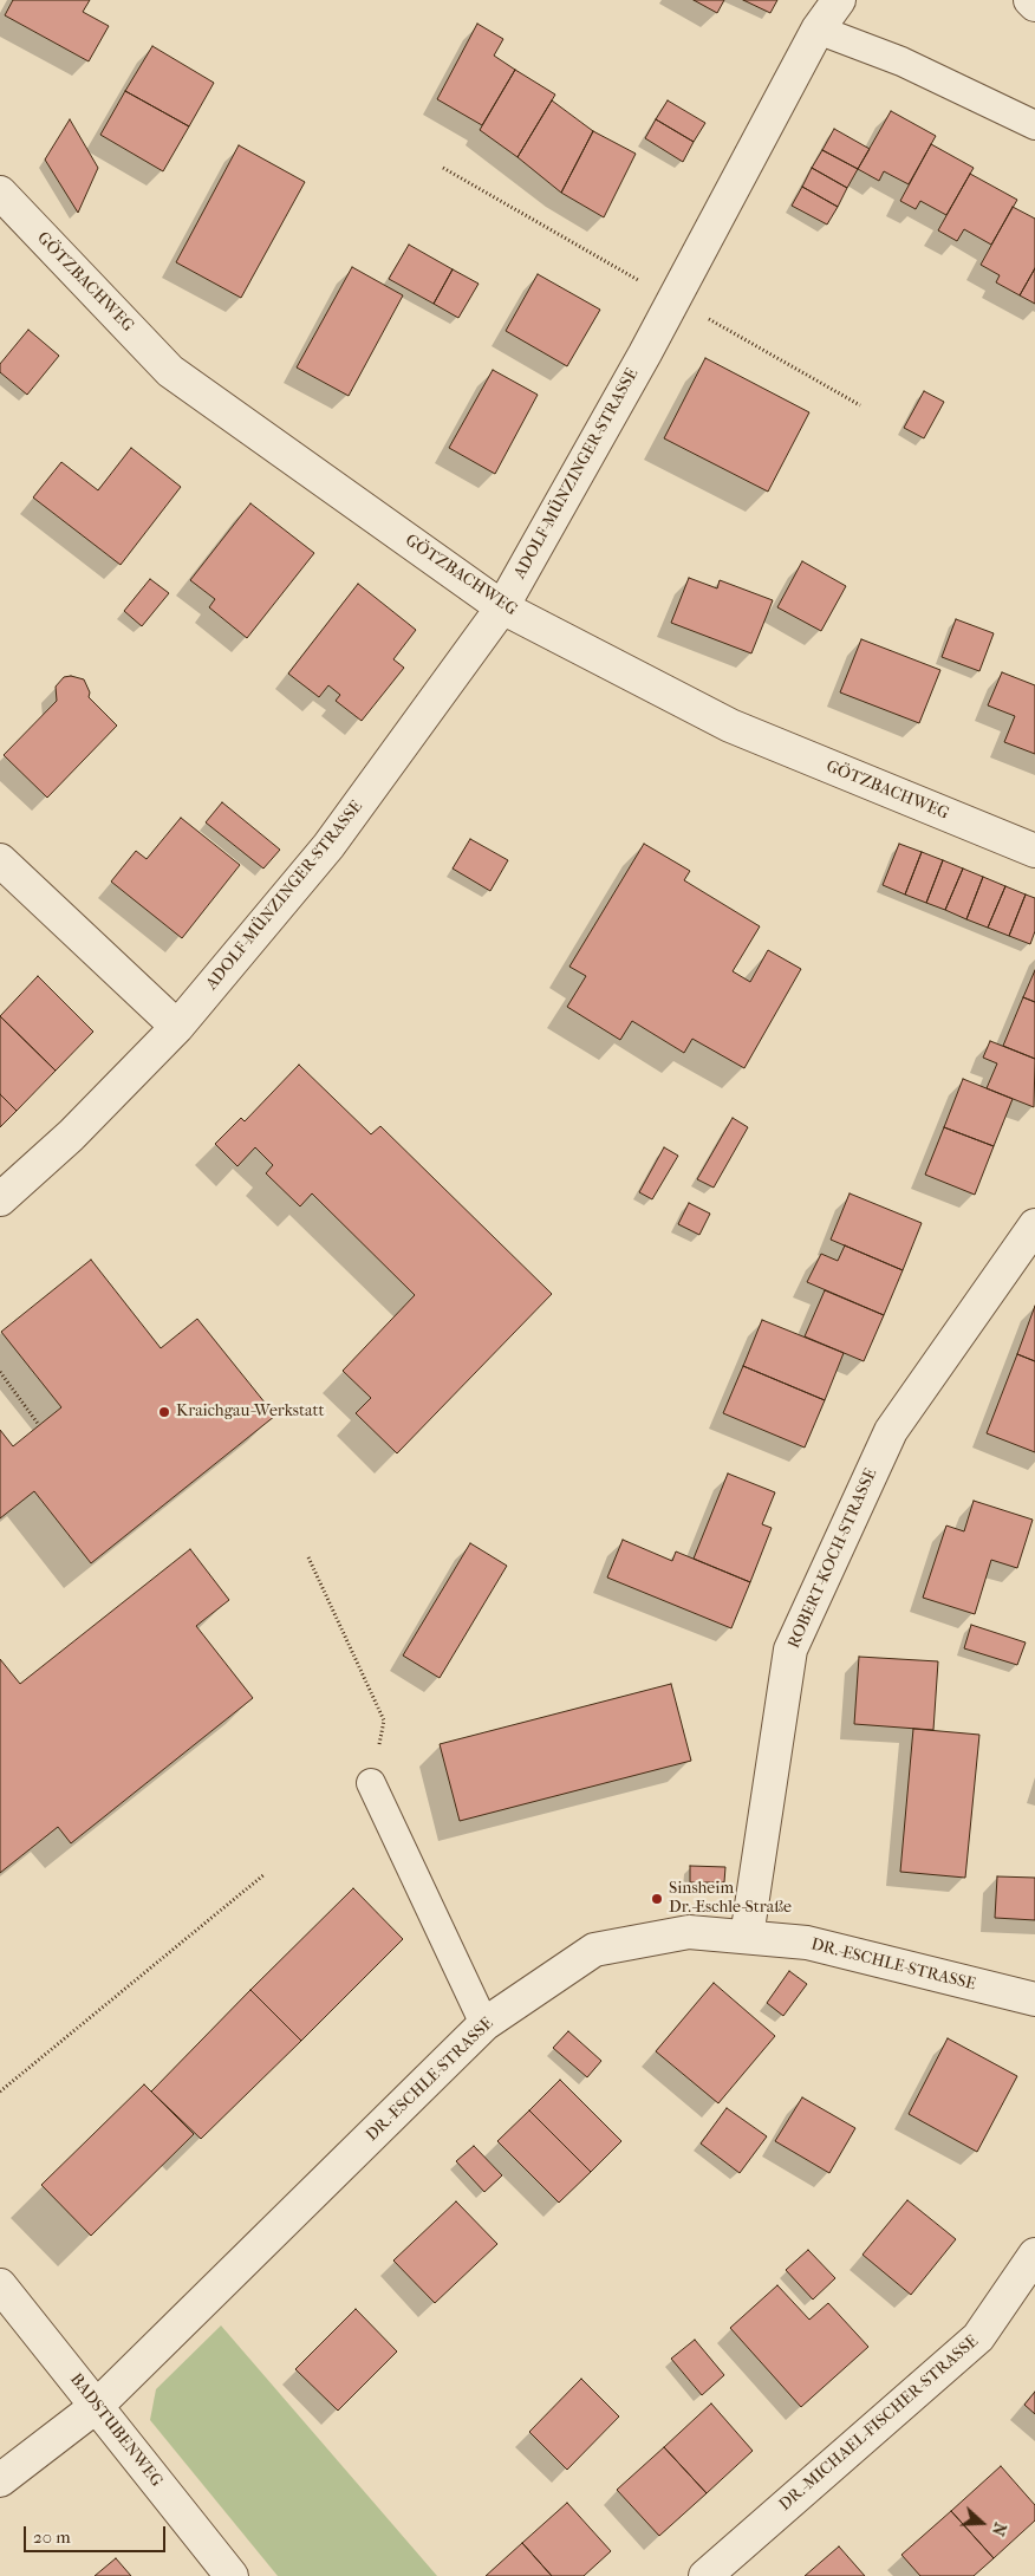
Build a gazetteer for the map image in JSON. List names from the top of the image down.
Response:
{
  "streets": {
    "street": [
      "GÖTZBACHWEG",
      "ADOLF-MÜNZINGER-STRASSE",
      "ROBERT-KOCH-STRASSE",
      "DR.-ESCHLE-STRASSE",
      "DR.-MICHAEL-FISCHER-STRASSE",
      "BADSTUBENWEG"
    ]
  },
  "crossings": [
    ["GÖTZBACHWEG", "ADOLF-MÜNZINGER-STRASSE"],
    ["ROBERT-KOCH-STRASSE", "DR.-ESCHLE-STRASSE"],
    ["DR.-ESCHLE-STRASSE", "BADSTUBENWEG"]
  ],
  "places": ["Kraichgau-Werkstatt", "Sinsheim Dr.-Eschle-Straße"],
  "scale_bar": "20 m",
  "north": "right"
}
